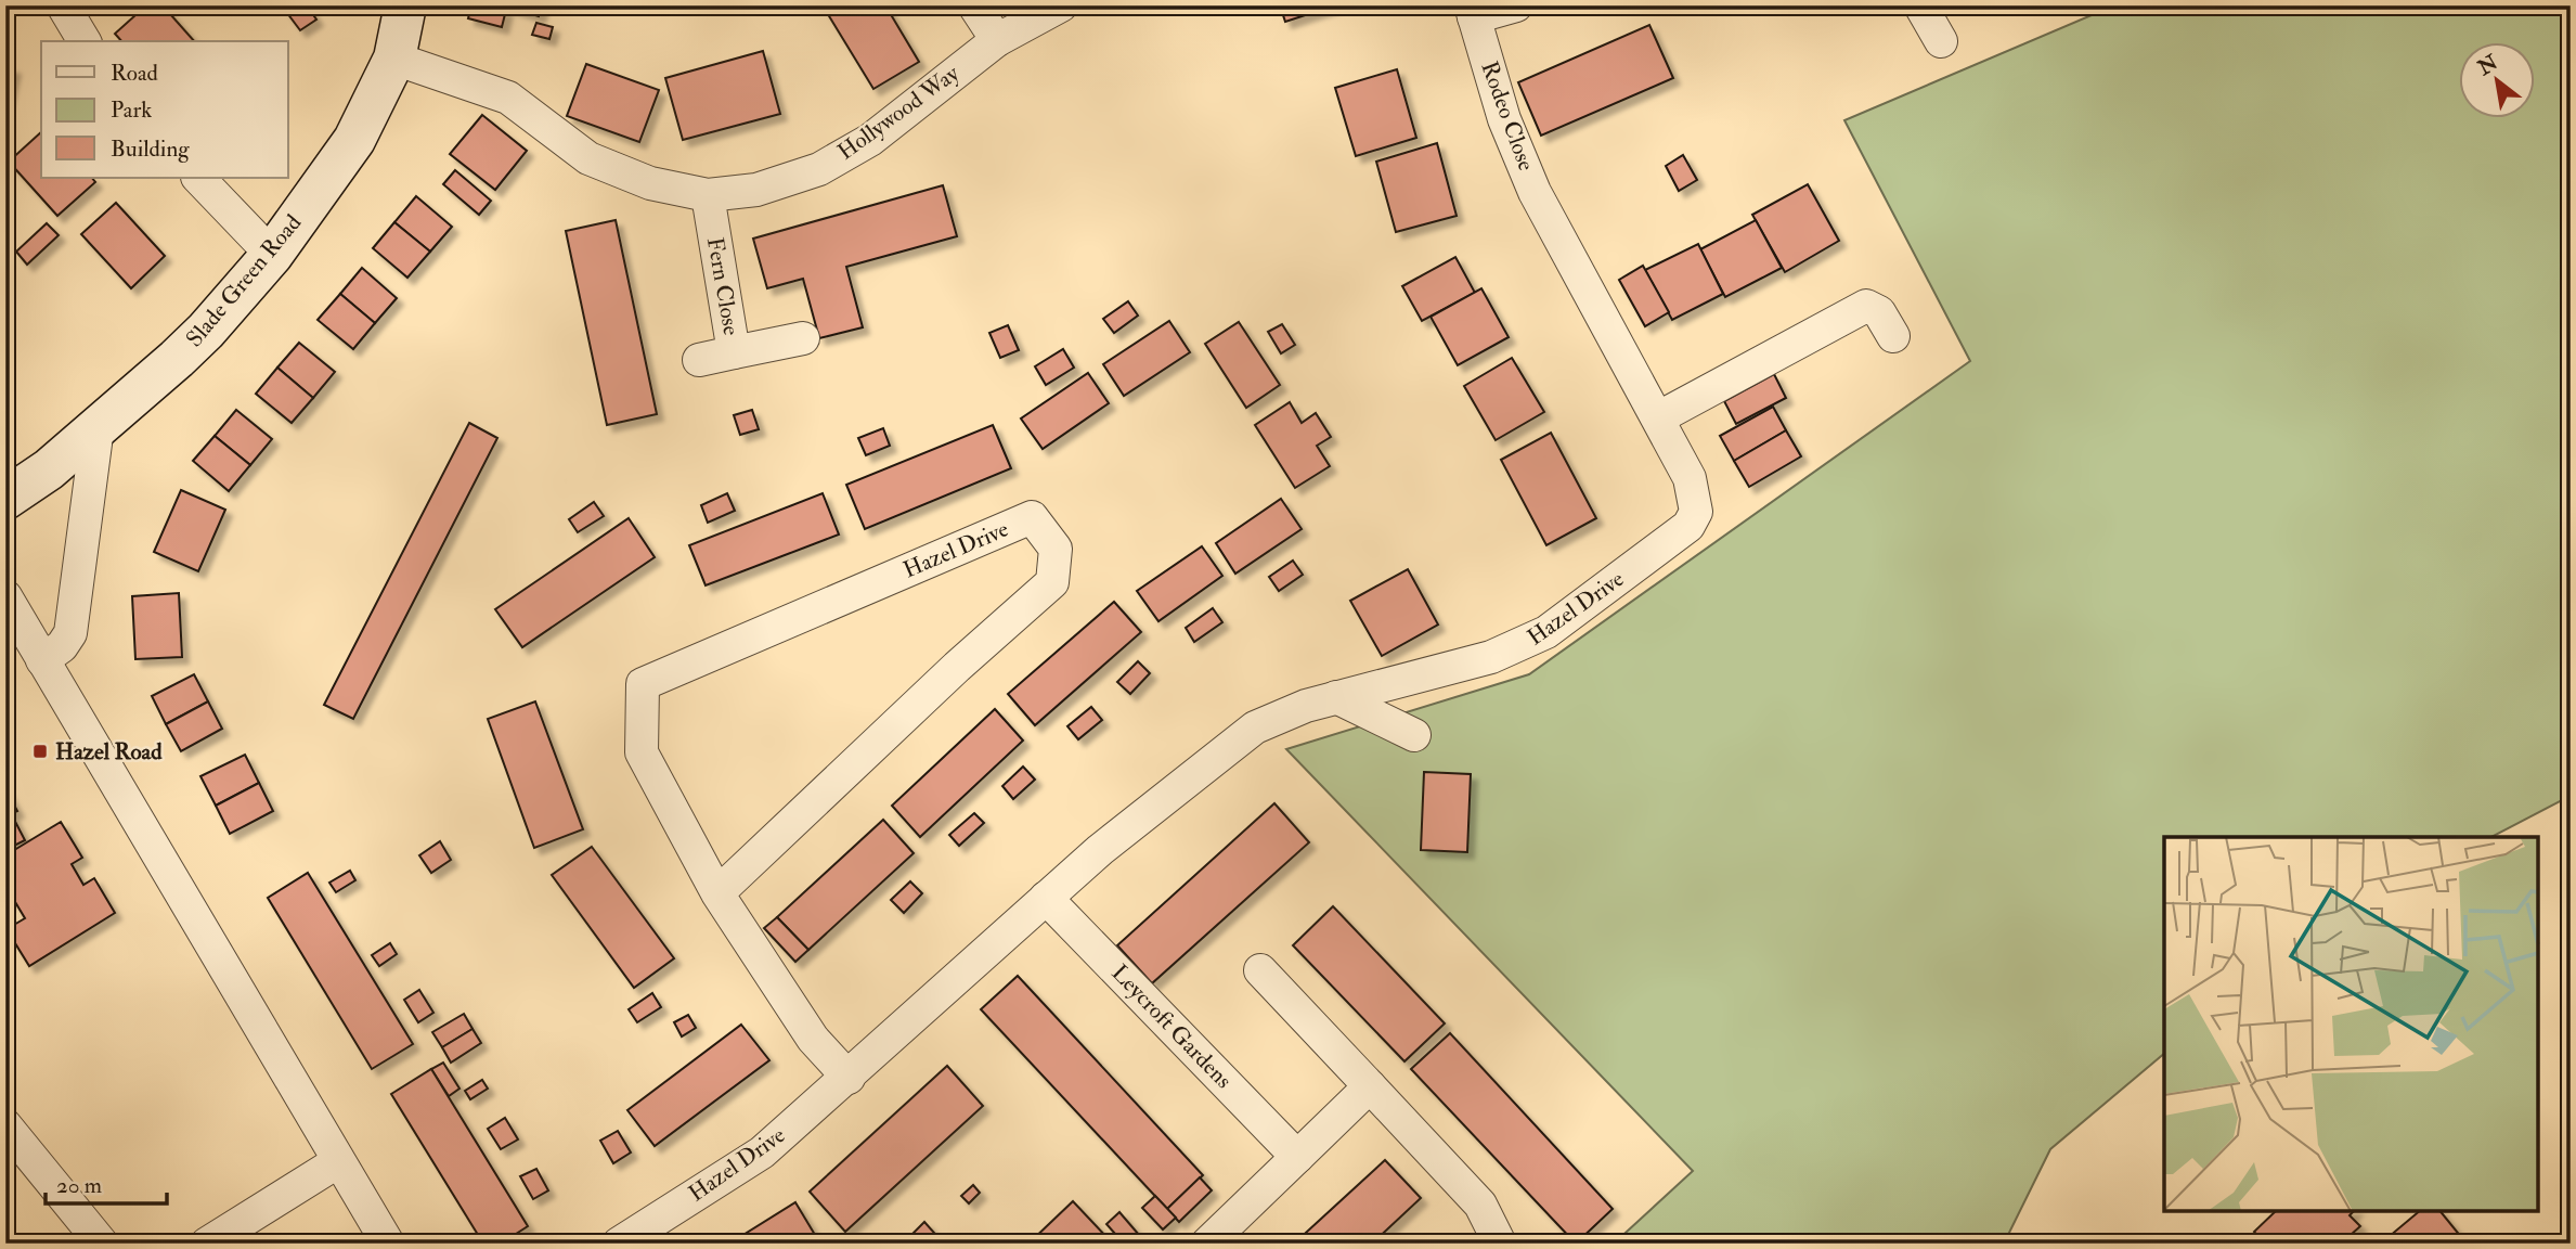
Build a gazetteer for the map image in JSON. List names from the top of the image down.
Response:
{
  "streets": {
    "street": [
      "Hollywood Way",
      "Rodeo Close",
      "Slade Green Road",
      "Fern Close",
      "Hazel Drive",
      "Leycroft Gardens"
    ]
  },
  "crossings": [
    ["Hollywood Way", "Slade Green Road"],
    ["Hollywood Way", "Fern Close"],
    ["Rodeo Close", "Hazel Drive"],
    ["Hazel Drive", "Leycroft Gardens"]
  ],
  "places": {
    "transit": ["Hazel Road"]
  },
  "legend": ["Road", "Park", "Building"],
  "scale_bar": "20 m",
  "north": "top left"
}
